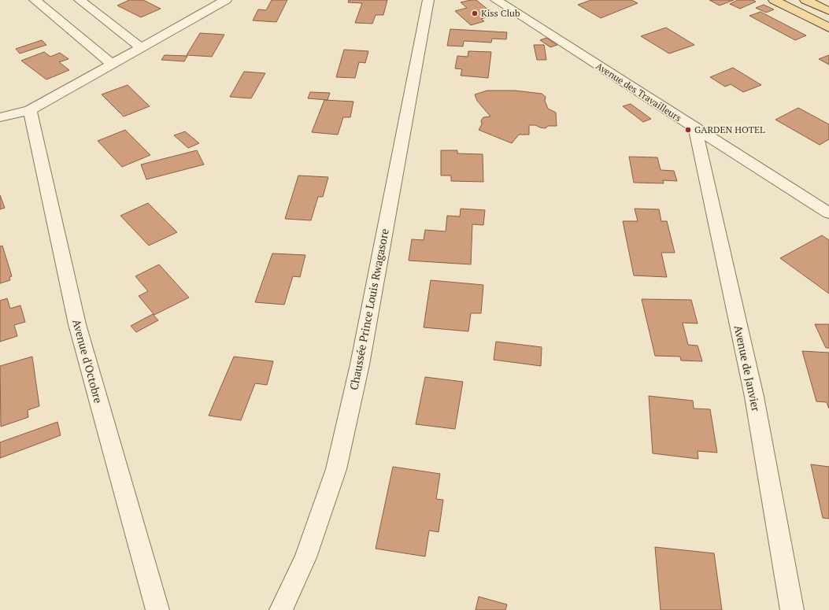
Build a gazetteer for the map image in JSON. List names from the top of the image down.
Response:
{
  "streets": {
    "street": [
      "Avenue des Travailleurs",
      "Chaussée Prince Louis Rwagasore",
      "Avenue d'Octobre",
      "Avenue de Janvier"
    ]
  },
  "crossings": [
    ["Avenue des Travailleurs", "Avenue de Janvier"]
  ],
  "places": ["Kiss Club", "GARDEN HOTEL"]
}
